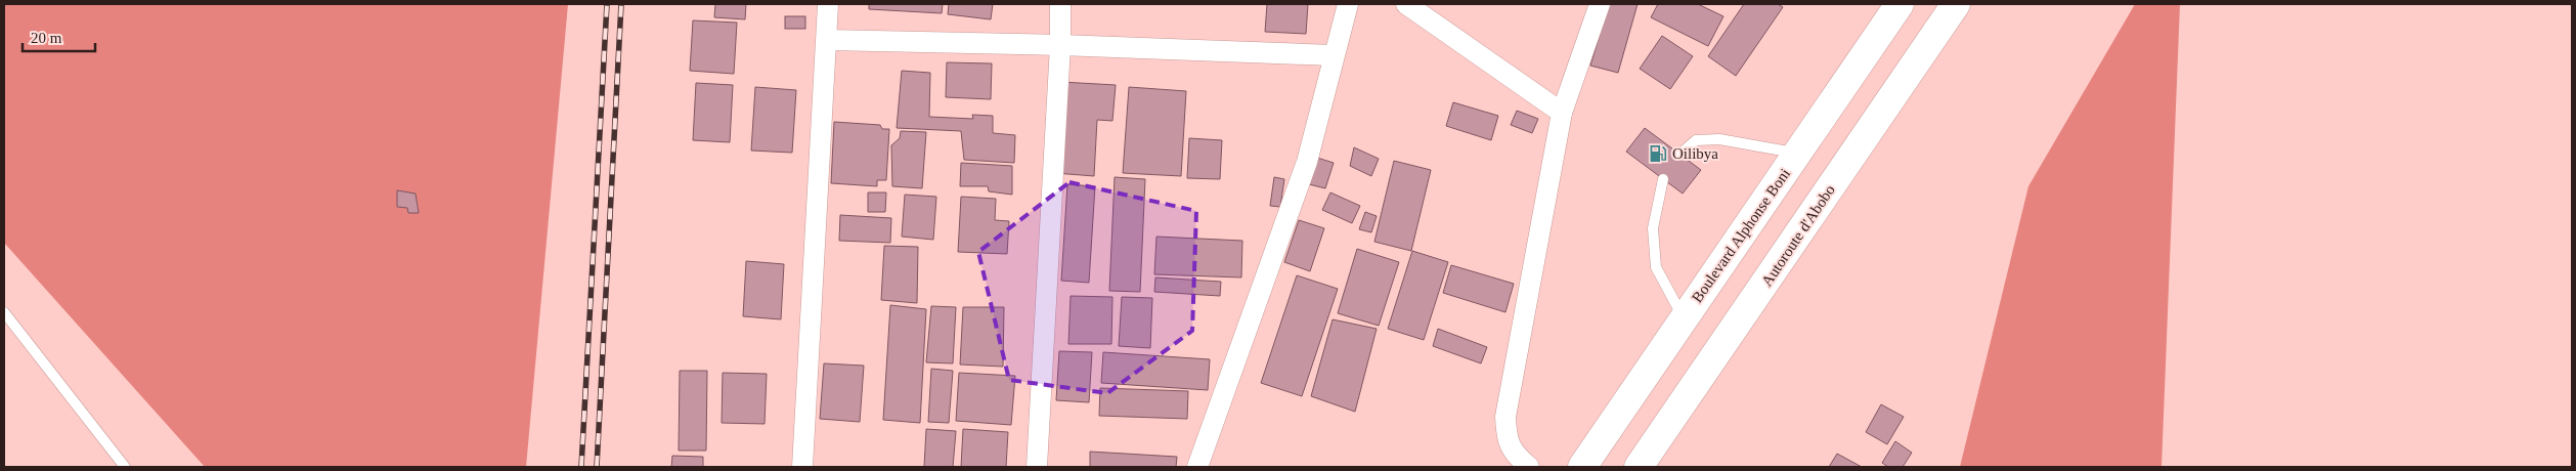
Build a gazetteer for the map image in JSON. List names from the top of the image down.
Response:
{
  "streets": {
    "main road": ["Boulevard Alphonse Boni", "Autoroute d'Abobo"]
  },
  "places": {
    "fuel station": ["Oilibya"]
  },
  "scale_bar": "20 m"
}
